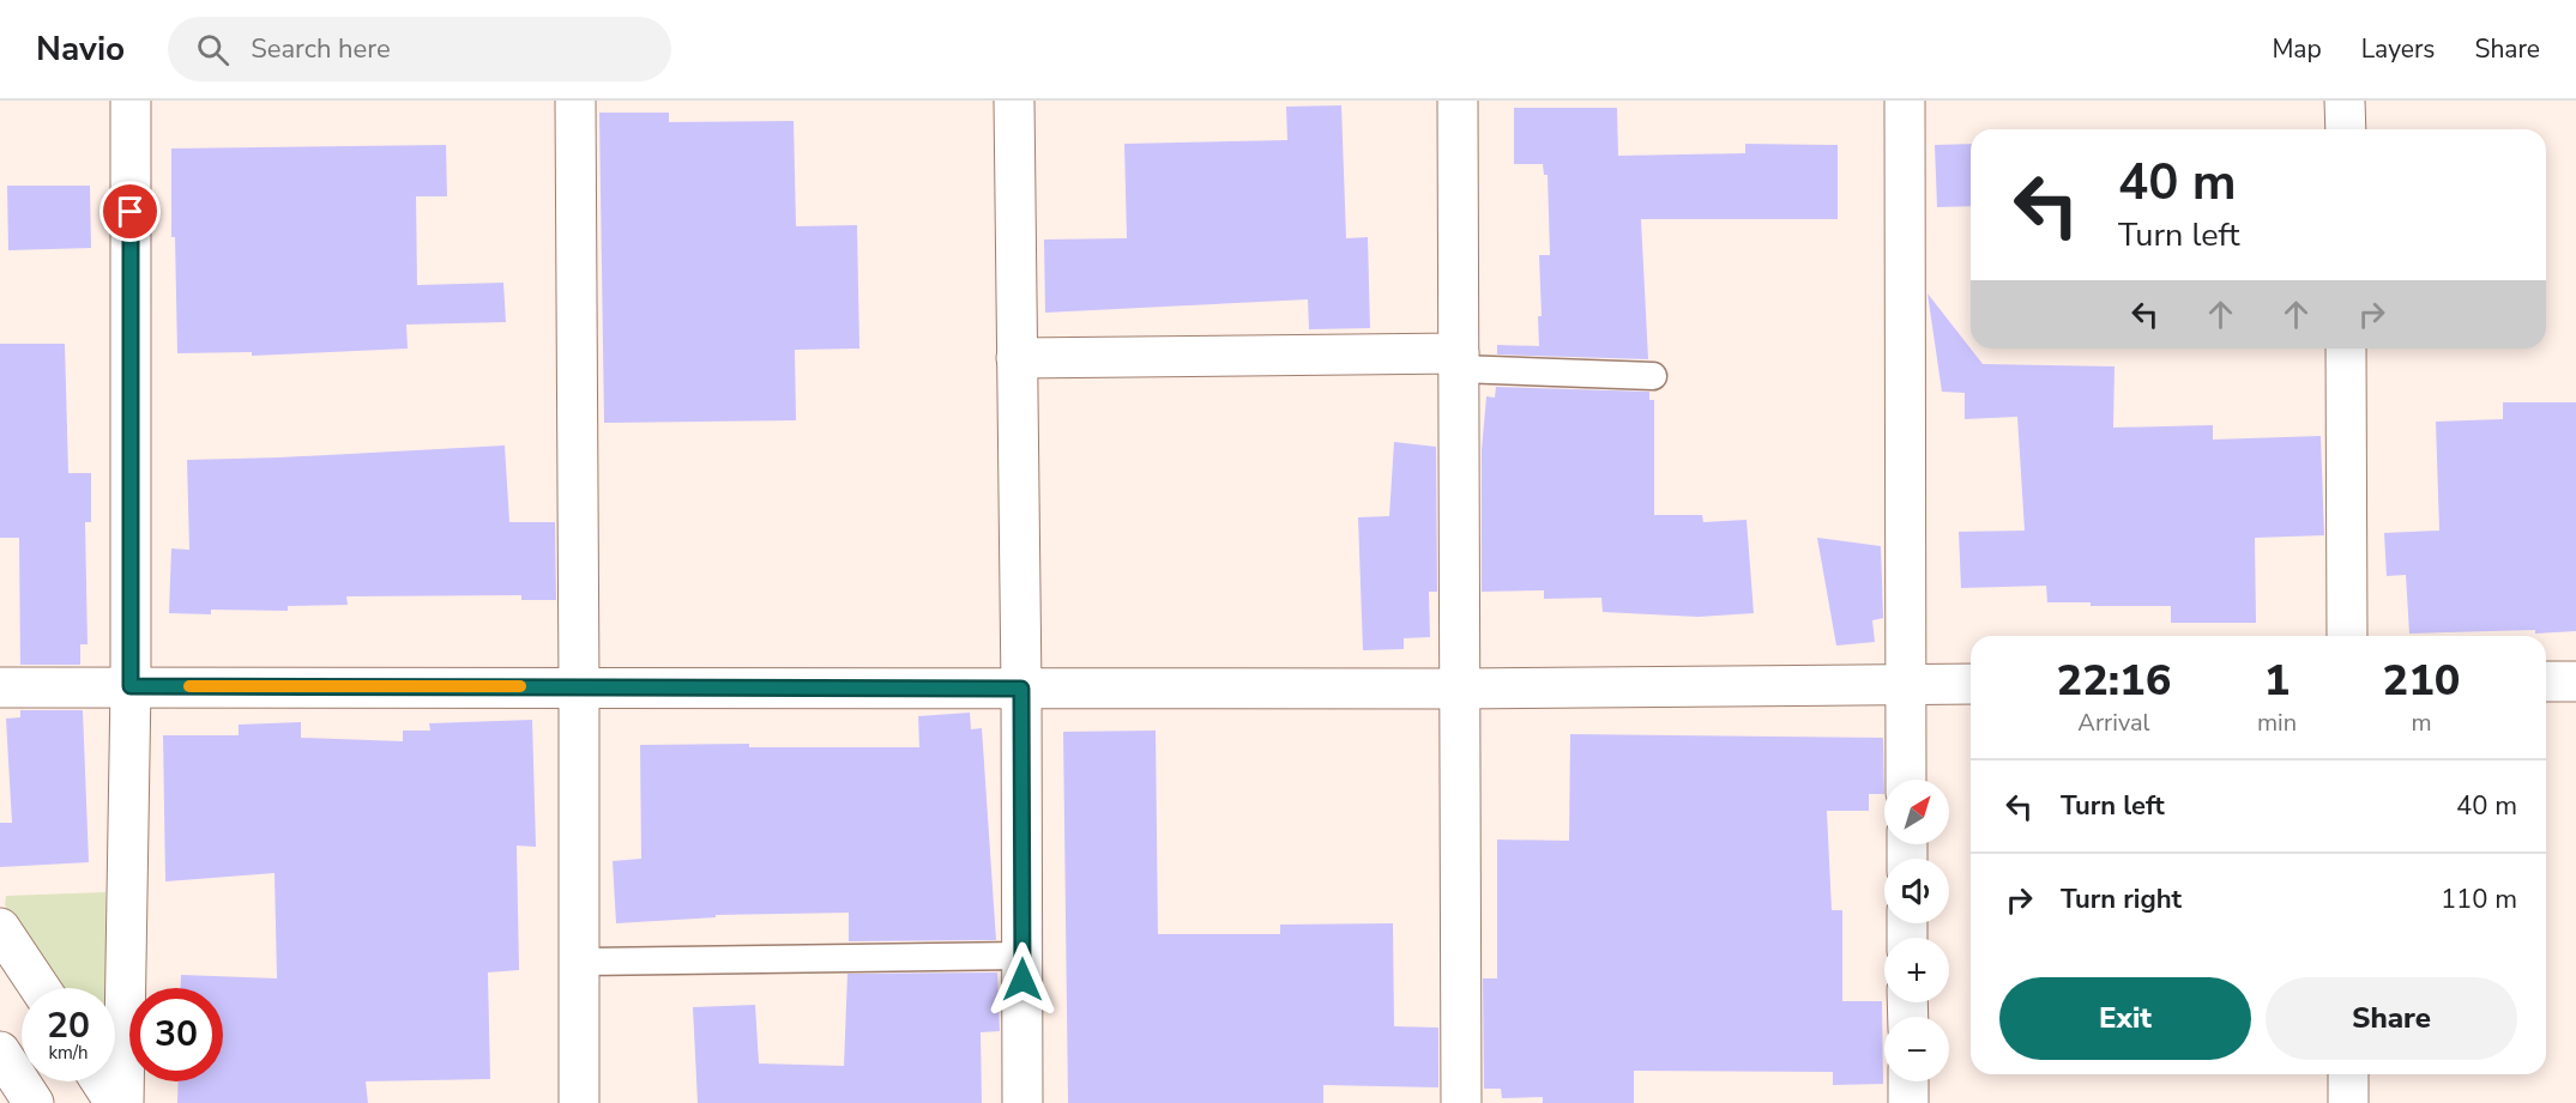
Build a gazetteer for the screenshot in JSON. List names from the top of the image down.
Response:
{
  "north": "top right",
  "page": {
    "header": "Navio",
    "search": "Search here",
    "nav": ["Map", "Layers", "Share"],
    "turn": ["40 m", "Turn left"],
    "eta": [
      "22:16",
      "Arrival",
      "1",
      "min",
      "210",
      "m"
    ],
    "list": [
      {
        "name": "Turn left",
        "value": "40 m"
      },
      {
        "name": "Turn right",
        "value": "110 m"
      }
    ],
    "map_buttons": ["+", "−"],
    "buttons": ["Exit", "Share"],
    "speed": "20 km/h",
    "limit": "30"
  }
}
